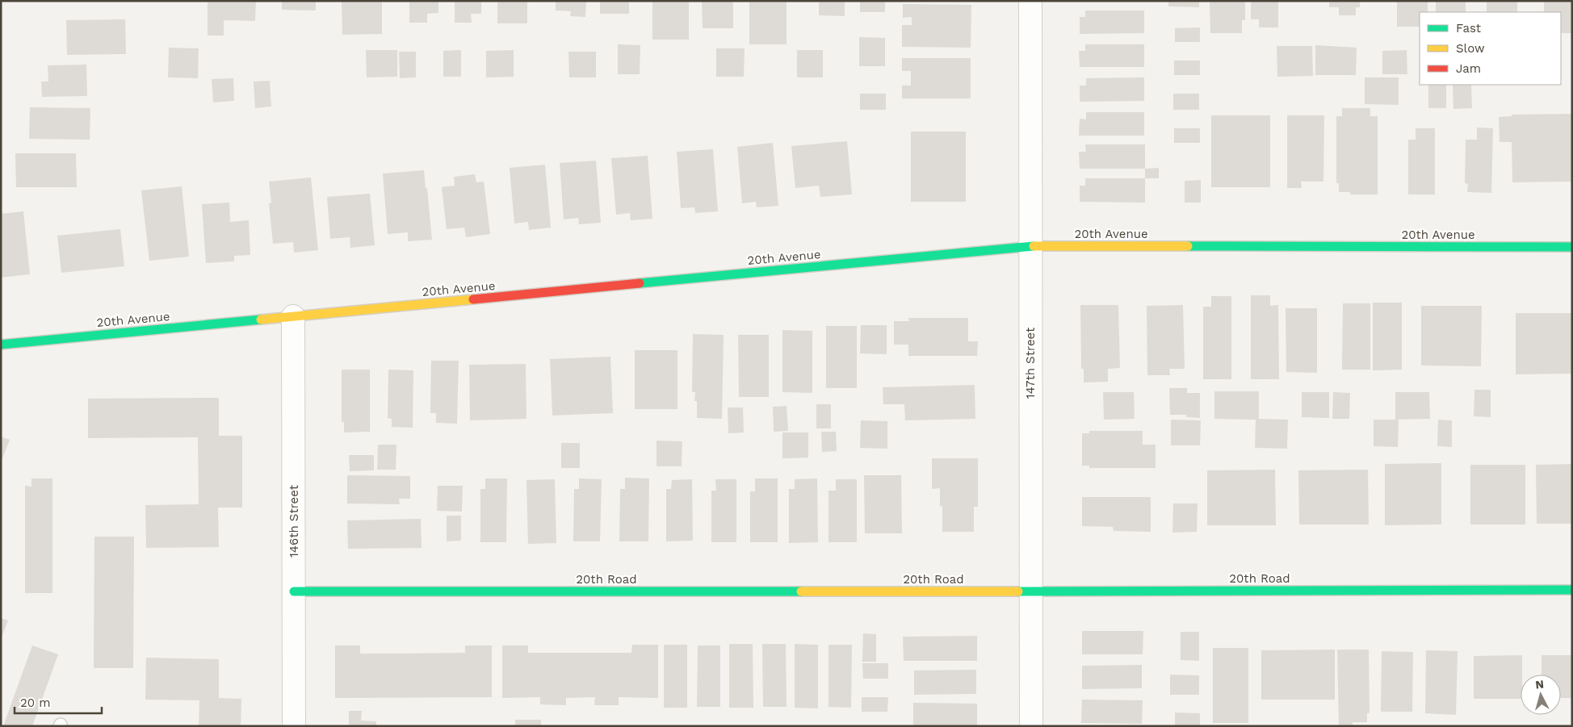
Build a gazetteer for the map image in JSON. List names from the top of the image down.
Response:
{
  "streets": {
    "street": [
      "20th Avenue",
      "147th Street",
      "146th Street",
      "20th Road"
    ]
  },
  "crossings": [
    ["20th Avenue", "147th Street"],
    ["20th Avenue", "146th Street"],
    ["147th Street", "20th Road"],
    ["146th Street", "20th Road"]
  ],
  "legend": ["Fast", "Slow", "Jam"],
  "scale_bar": "20 m",
  "north": "top"
}
